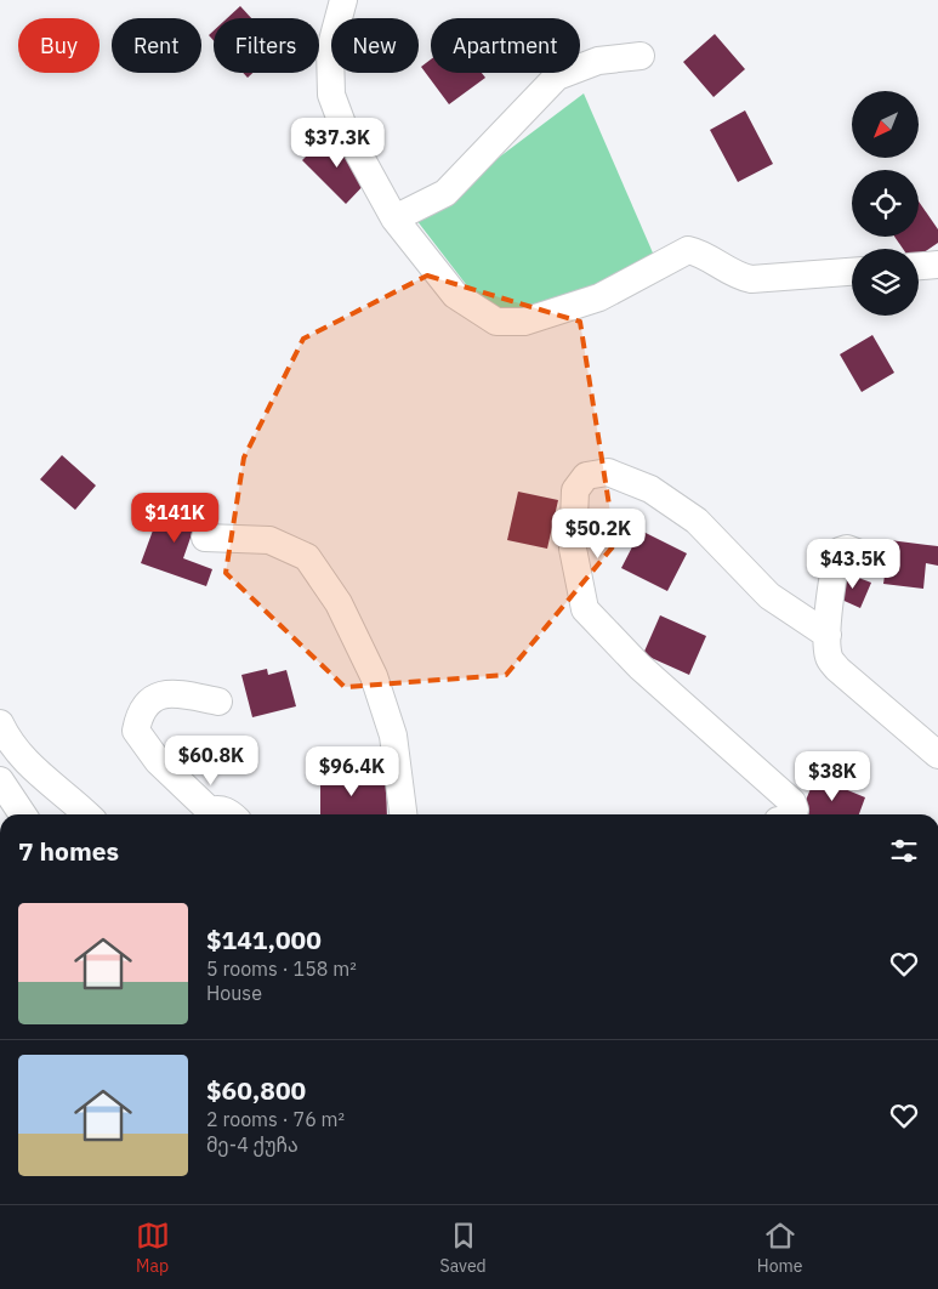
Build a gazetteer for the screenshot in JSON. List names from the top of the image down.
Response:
{
  "north": "bottom left",
  "page": {
    "chip": [
      "Buy",
      "Rent",
      "Filters",
      "New",
      "Apartment"
    ],
    "price": [
      "$37.3K",
      "$141K",
      "$50.2K",
      "$43.5K",
      "$60.8K",
      "$96.4K",
      "$38K"
    ],
    "heading": "7 homes",
    "list": [
      {
        "name": "$141,000",
        "note": "5 rooms · 158 m² · House"
      },
      {
        "name": "$60,800",
        "note": "2 rooms · 76 m² · მე-4 ქუჩა"
      }
    ],
    "tabs": ["Map", "Saved", "Home"]
  }
}
